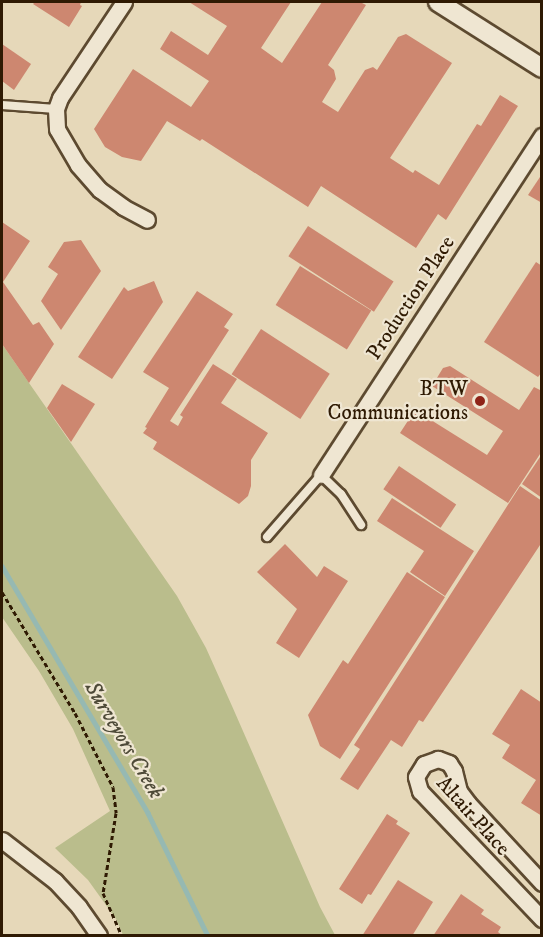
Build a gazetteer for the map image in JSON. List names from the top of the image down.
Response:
{
  "streets": {
    "street": ["Production Place", "Altair Place"]
  },
  "water": ["Surveyors Creek"],
  "places": ["BTW Communications"]
}
